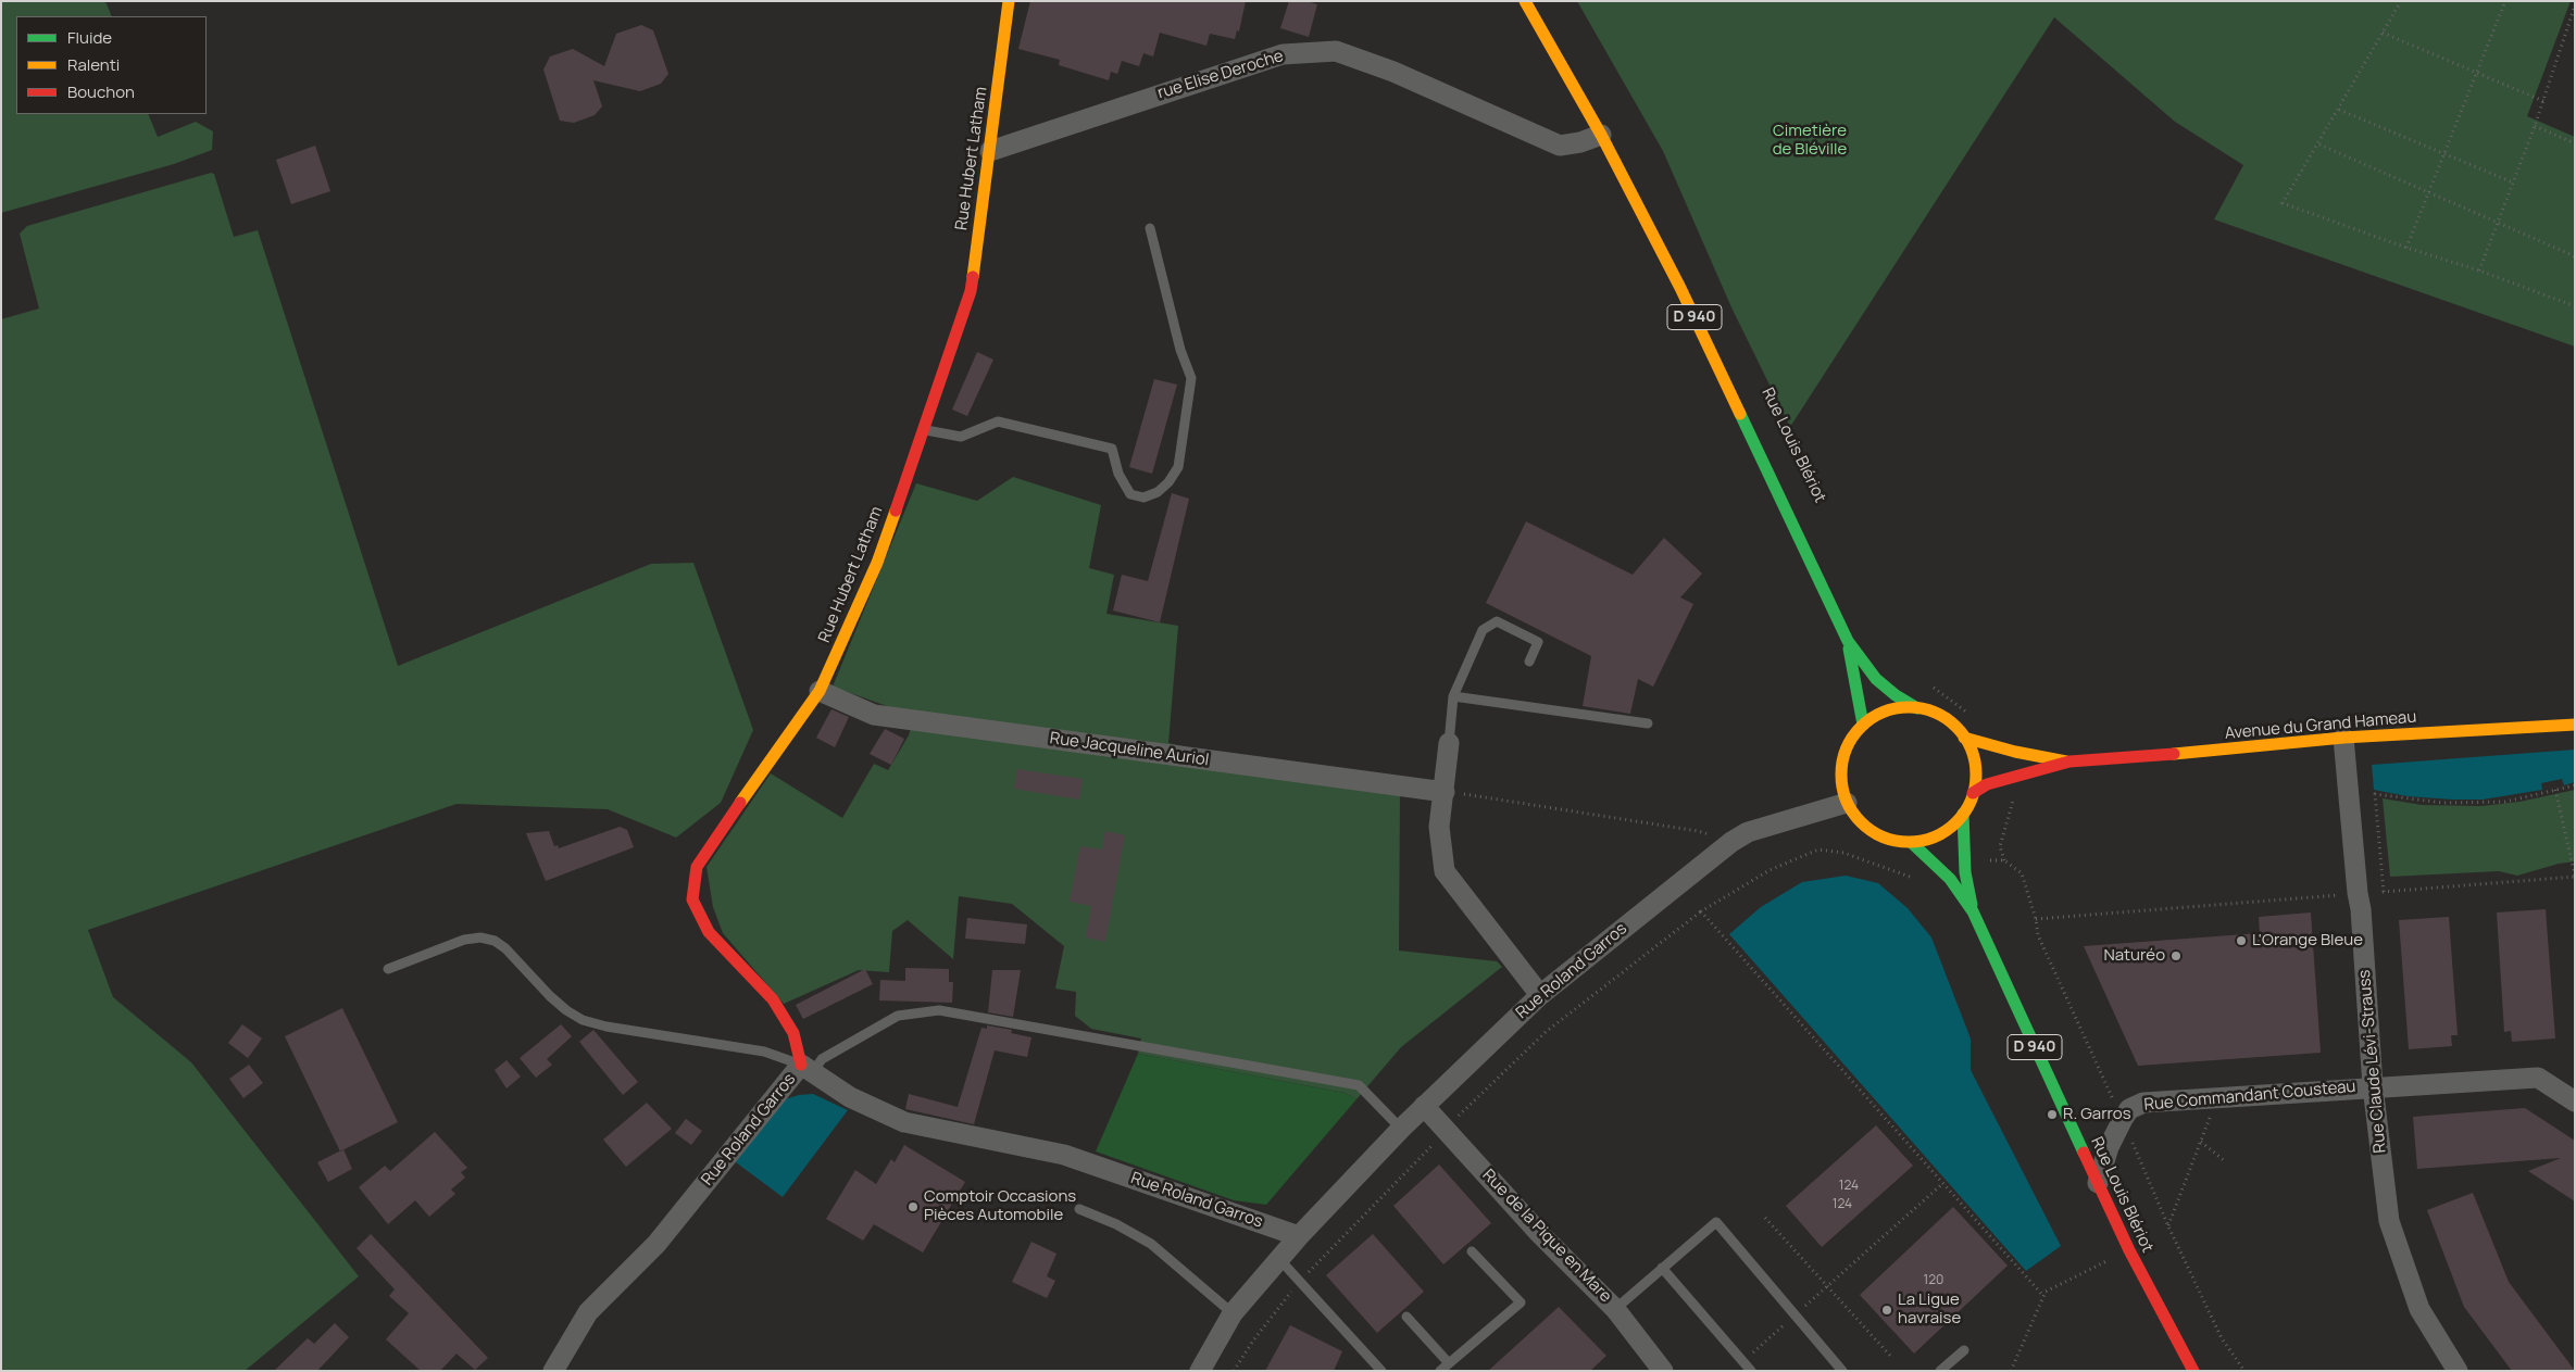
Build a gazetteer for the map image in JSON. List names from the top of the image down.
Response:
{
  "streets": {
    "main road": [
      "Rue Hubert Latham",
      "D 940",
      "Rue Louis Blériot",
      "Avenue du Grand Hameau"
    ],
    "street": [
      "rue Elise Deroche",
      "Rue Jacqueline Auriol",
      "Rue Roland Garros",
      "Rue Claude Lévi-Strauss",
      "Rue Commandant Cousteau",
      "Rue de la Pique en Mare"
    ]
  },
  "crossings": [
    ["rue Elise Deroche", "Rue Hubert Latham"],
    ["rue Elise Deroche", "Rue Louis Blériot"],
    ["Rue Hubert Latham", "Rue Jacqueline Auriol"],
    ["Rue Hubert Latham", "Rue Roland Garros"],
    ["Rue Louis Blériot", "Avenue du Grand Hameau"],
    ["Rue Louis Blériot", "Rue Roland Garros"],
    ["Rue Louis Blériot", "Rue Commandant Cousteau"],
    ["Avenue du Grand Hameau", "Rue Roland Garros"],
    ["Avenue du Grand Hameau", "Rue Claude Lévi-Strauss"],
    ["Rue Roland Garros", "Rue de la Pique en Mare"],
    ["Rue Claude Lévi-Strauss", "Rue Commandant Cousteau"]
  ],
  "parks": ["Cimetière de Bléville"],
  "places": [
    "L'Orange Bleue",
    "Naturéo",
    "R. Garros",
    "Comptoir Occasions Pièces Automobile",
    "La Ligue havraise"
  ],
  "house_numbers": ["124", "124", "120"],
  "legend": ["Fluide", "Ralenti", "Bouchon"]
}
